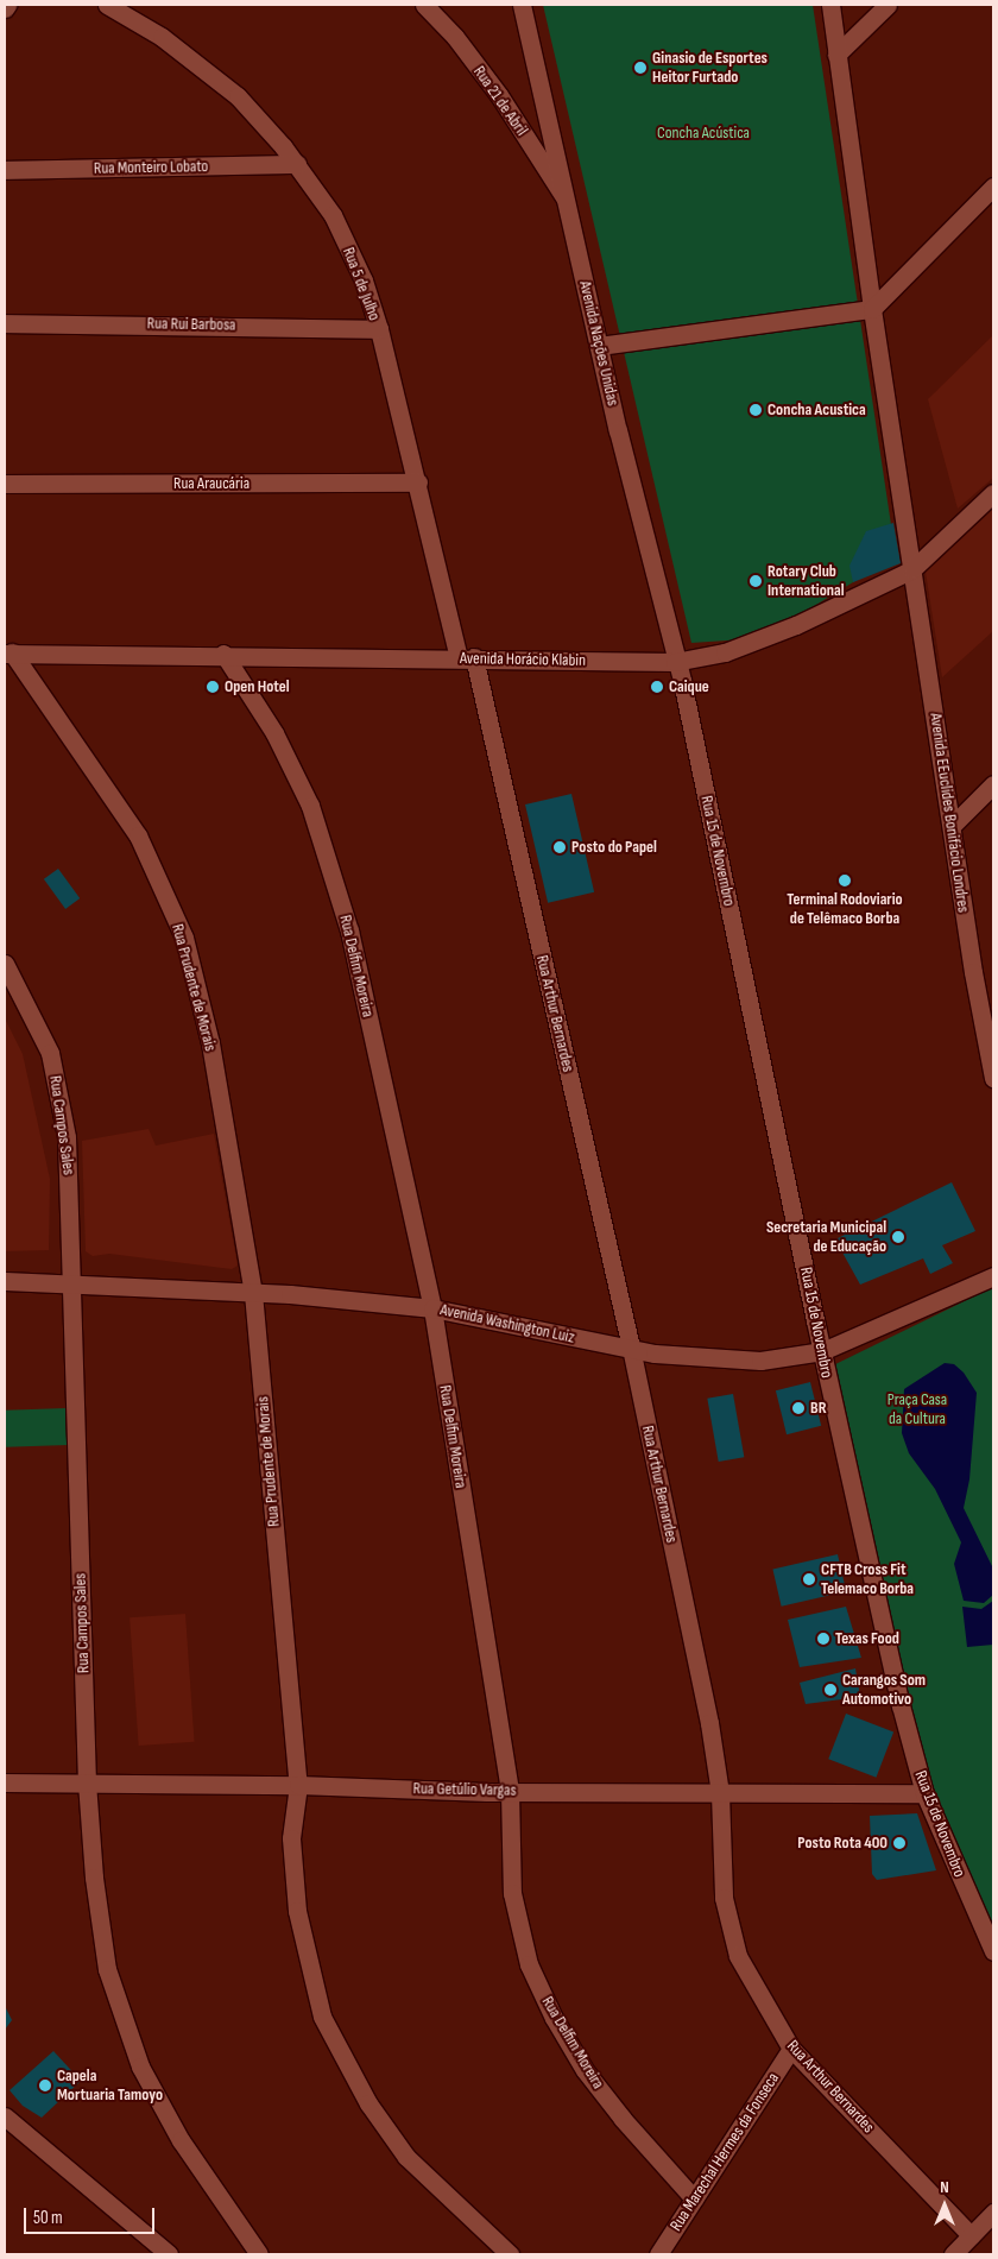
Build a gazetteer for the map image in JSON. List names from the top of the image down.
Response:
{
  "streets": {
    "street": [
      "Rua 21 de Abril",
      "Rua Monteiro Lobato",
      "Rua 5 de Julho",
      "Rua Rui Barbosa",
      "Avenida Nações Unidas",
      "Rua Araucária",
      "Avenida Horácio Klabin",
      "Avenida EEuclides Bonifácio Londres",
      "Rua 15 de Novembro",
      "Rua Delfim Moreira",
      "Rua Prudente de Morais",
      "Rua Arthur Bernardes",
      "Rua Campos Sales",
      "Avenida Washington Luiz",
      "Rua Getúlio Vargas",
      "Rua Marechal Hermes da Fonseca"
    ]
  },
  "crossings": [
    ["Rua 21 de Abril", "Avenida Nações Unidas"],
    ["Rua Monteiro Lobato", "Rua 5 de Julho"],
    ["Rua 5 de Julho", "Rua Rui Barbosa"],
    ["Rua 5 de Julho", "Rua Araucária"],
    ["Rua 5 de Julho", "Avenida Horácio Klabin"],
    ["Rua 5 de Julho", "Rua Arthur Bernardes"],
    ["Avenida Nações Unidas", "Avenida Horácio Klabin"],
    ["Avenida Nações Unidas", "Rua 15 de Novembro"],
    ["Avenida Horácio Klabin", "Avenida EEuclides Bonifácio Londres"],
    ["Avenida Horácio Klabin", "Rua Delfim Moreira"],
    ["Avenida Horácio Klabin", "Rua Prudente de Morais"],
    ["Avenida Horácio Klabin", "Rua Arthur Bernardes"],
    ["Rua 15 de Novembro", "Avenida Washington Luiz"],
    ["Rua 15 de Novembro", "Rua Getúlio Vargas"],
    ["Rua Delfim Moreira", "Avenida Washington Luiz"],
    ["Rua Delfim Moreira", "Rua Getúlio Vargas"],
    ["Rua Delfim Moreira", "Rua Marechal Hermes da Fonseca"],
    ["Rua Prudente de Morais", "Avenida Washington Luiz"],
    ["Rua Prudente de Morais", "Rua Getúlio Vargas"],
    ["Rua Arthur Bernardes", "Avenida Washington Luiz"],
    ["Rua Arthur Bernardes", "Rua Getúlio Vargas"],
    ["Rua Arthur Bernardes", "Rua Marechal Hermes da Fonseca"],
    ["Rua Campos Sales", "Avenida Washington Luiz"],
    ["Rua Campos Sales", "Rua Getúlio Vargas"]
  ],
  "parks": ["Concha Acústica", "Praça Casa da Cultura"],
  "places": [
    "Ginasio de Esportes Heitor Furtado",
    "Concha Acustica",
    "Rotary Club International",
    "Open Hotel",
    "Caique",
    "Posto do Papel",
    "Terminal Rodoviario de Telêmaco Borba",
    "Secretaria Municipal de Educação",
    "BR",
    "CFTB Cross Fit Telemaco Borba",
    "Texas Food",
    "Carangos Som Automotivo",
    "Posto Rota 400",
    "Capela Mortuaria Tamoyo"
  ],
  "scale_bar": "50 m",
  "north": "top"
}
